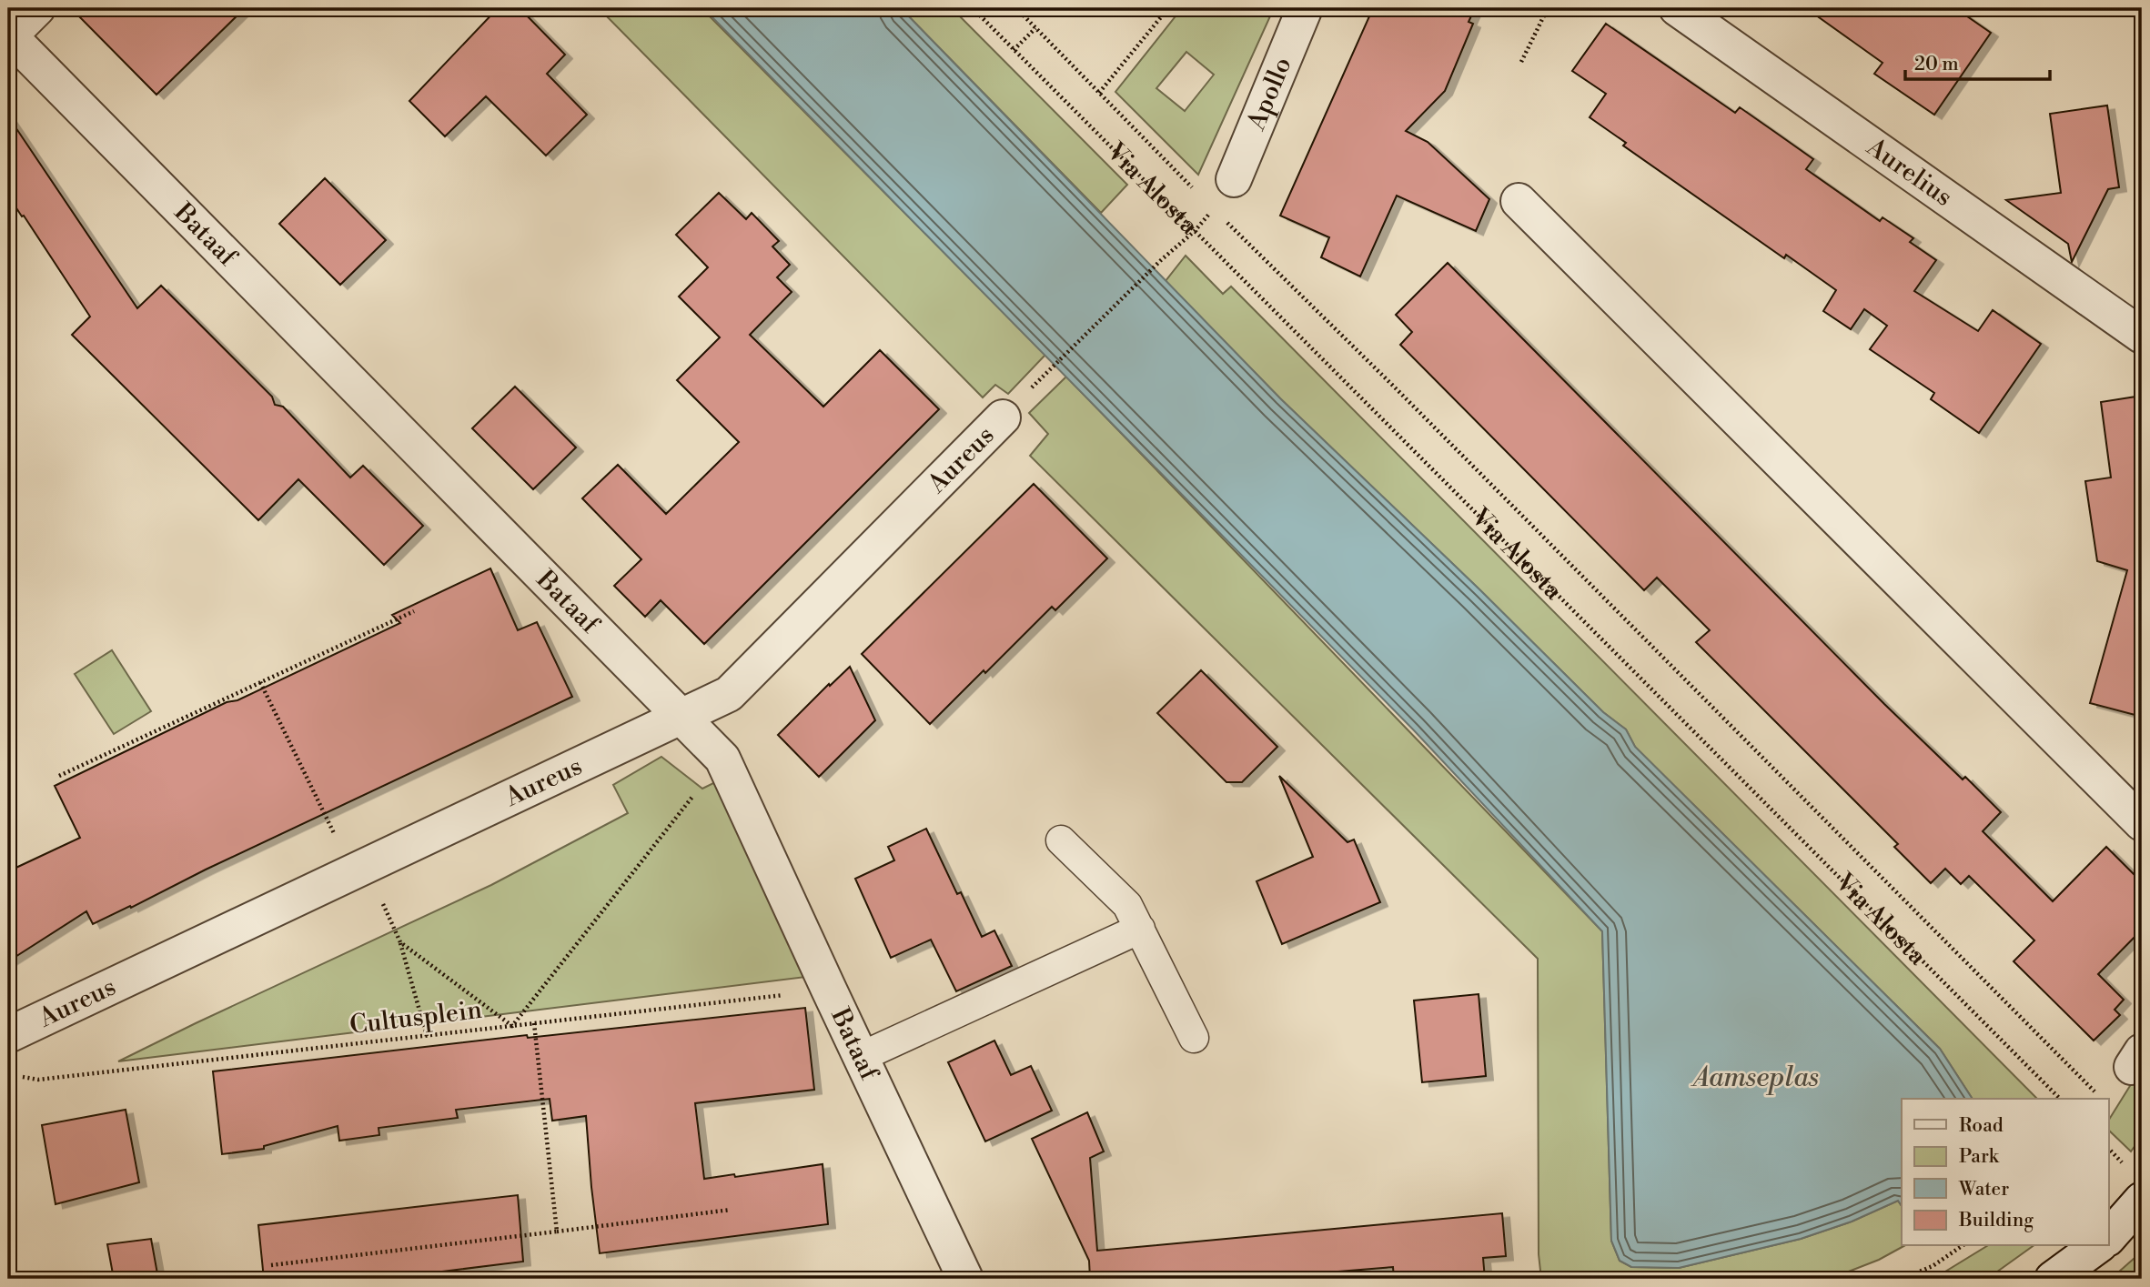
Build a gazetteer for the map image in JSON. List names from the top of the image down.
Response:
{
  "streets": {
    "street": [
      "Apollo",
      "Aurelius",
      "Bataaf",
      "Aureus"
    ],
    "path": ["Via Alosta", "Cultusplein"]
  },
  "crossings": [
    ["Bataaf", "Aureus"],
    ["Bataaf", "Cultusplein"]
  ],
  "water": ["Aamseplas"],
  "legend": [
    "Road",
    "Park",
    "Water",
    "Building"
  ],
  "scale_bar": "20 m"
}
